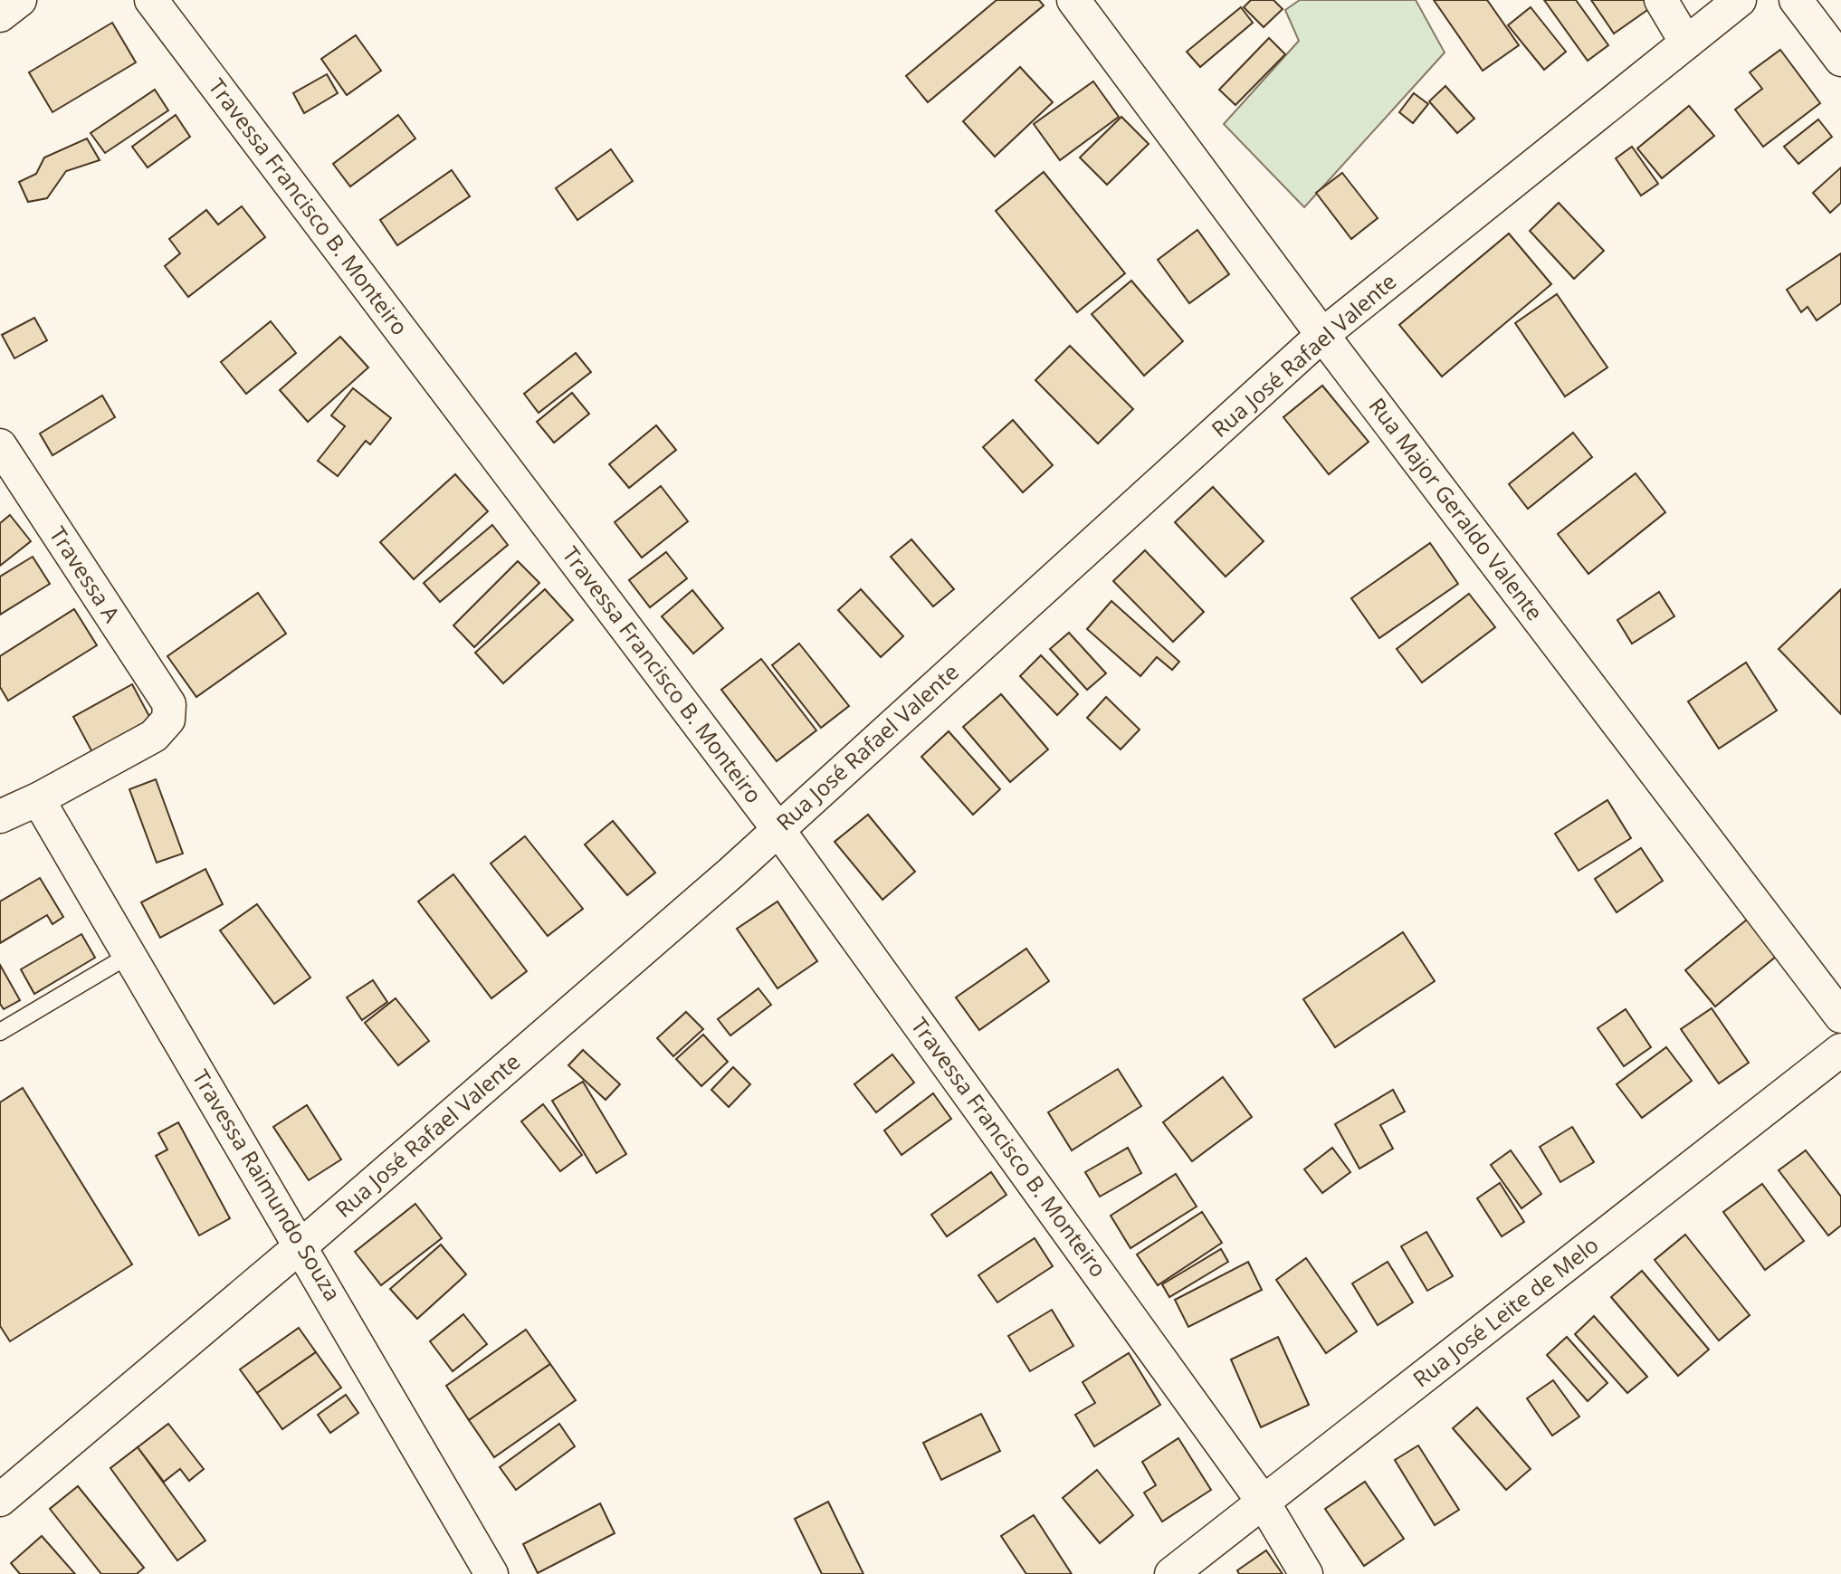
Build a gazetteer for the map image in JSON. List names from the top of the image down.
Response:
{
  "streets": {
    "street": [
      "Travessa Francisco B. Monteiro",
      "Rua José Rafael Valente",
      "Rua Major Geraldo Valente",
      "Travessa A",
      "Travessa Raimundo Souza",
      "Rua José Leite de Melo"
    ]
  },
  "crossings": [
    ["Travessa Francisco B. Monteiro", "Rua José Rafael Valente"],
    ["Travessa Francisco B. Monteiro", "Rua José Leite de Melo"],
    ["Rua José Rafael Valente", "Rua Major Geraldo Valente"],
    ["Rua José Rafael Valente", "Travessa Raimundo Souza"],
    ["Travessa A", "Travessa Raimundo Souza"]
  ]
}
